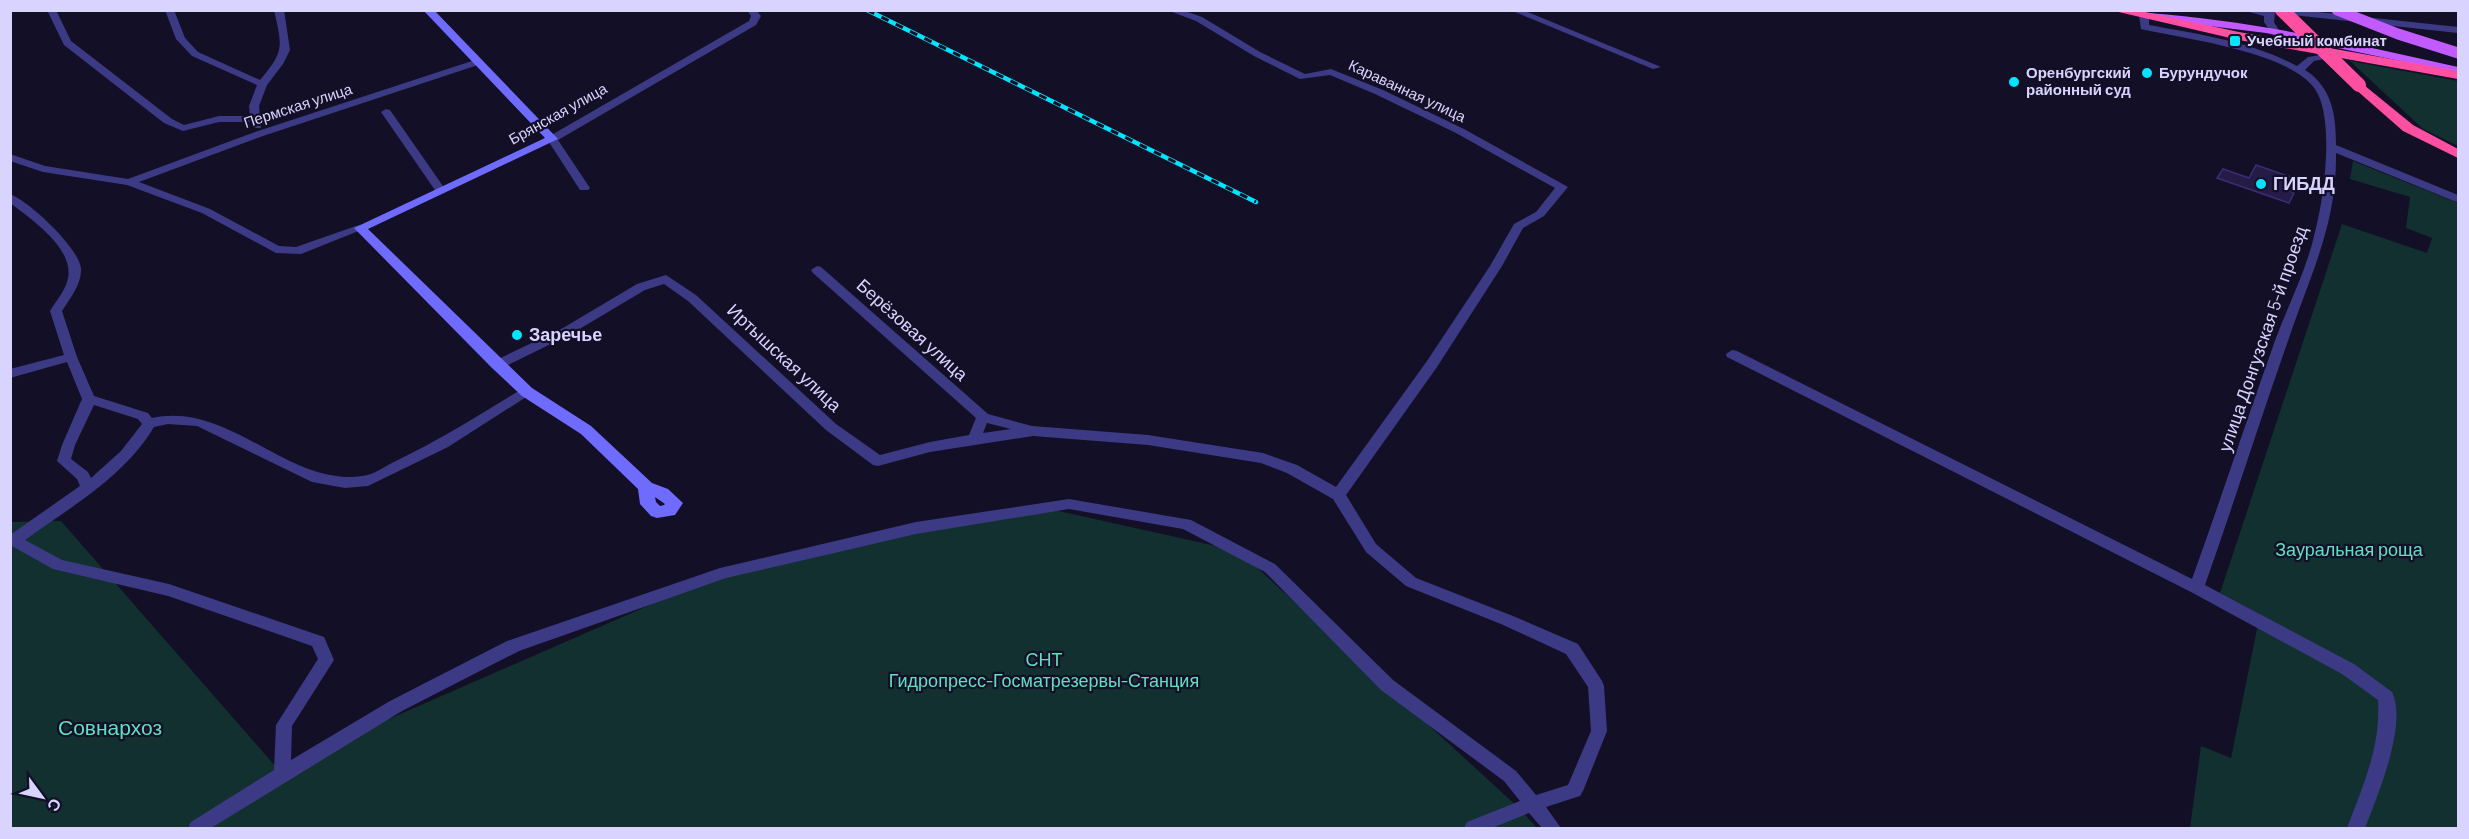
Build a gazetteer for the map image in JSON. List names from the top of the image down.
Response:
{
  "streets": {
    "street": [
      "Караванная улица",
      "Пермская улица",
      "Брянская улица",
      "Берёзовая улица",
      "улица Донгузская 5-й проезд",
      "Иртышская улица"
    ]
  },
  "parks": ["Зауральная роща", "СНТ Гидропресс-Госматрезервы-Станция", "Совнархоз"],
  "places": {
    "transit": ["Учебный комбинат"],
    "other": [
      "Бурундучок",
      "Оренбургский районный суд",
      "ГИБДД",
      "Заречье"
    ]
  },
  "north": "bottom right"
}
